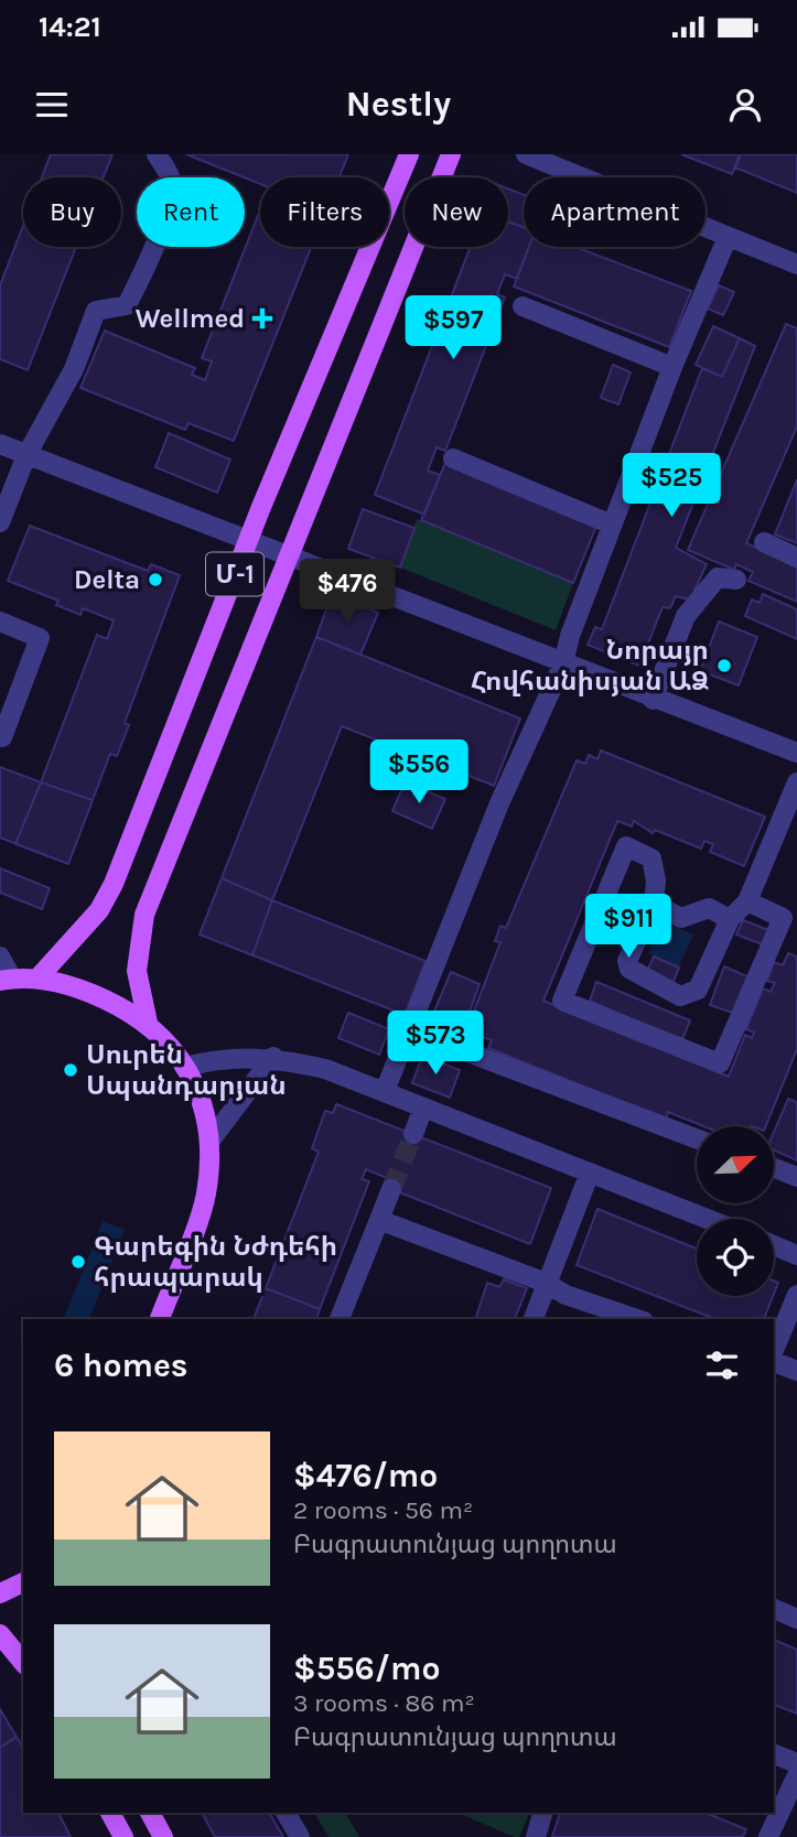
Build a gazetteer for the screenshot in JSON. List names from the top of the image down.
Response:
{
  "streets": {
    "main road": ["Մ-1"]
  },
  "places": {
    "health": ["Wellmed"],
    "other": [
      "Delta",
      "Նորայր Հովհանիսյան ԱՁ",
      "Սուրեն Սպանդարյան",
      "Գարեգին Նժդեհի հրապարակ"
    ]
  },
  "north": "top right",
  "page": {
    "status": "14:21",
    "header": "Nestly",
    "chip": [
      "Buy",
      "Rent",
      "Filters",
      "New",
      "Apartment"
    ],
    "price": [
      "$597",
      "$525",
      "$476",
      "$556",
      "$911",
      "$573"
    ],
    "heading": "6 homes",
    "list": [
      {
        "name": "$476/mo",
        "note": "2 rooms · 56 m² · Բագրատունյաց պողոտա"
      },
      {
        "name": "$556/mo",
        "note": "3 rooms · 86 m² · Բագրատունյաց պողոտա"
      }
    ]
  }
}
